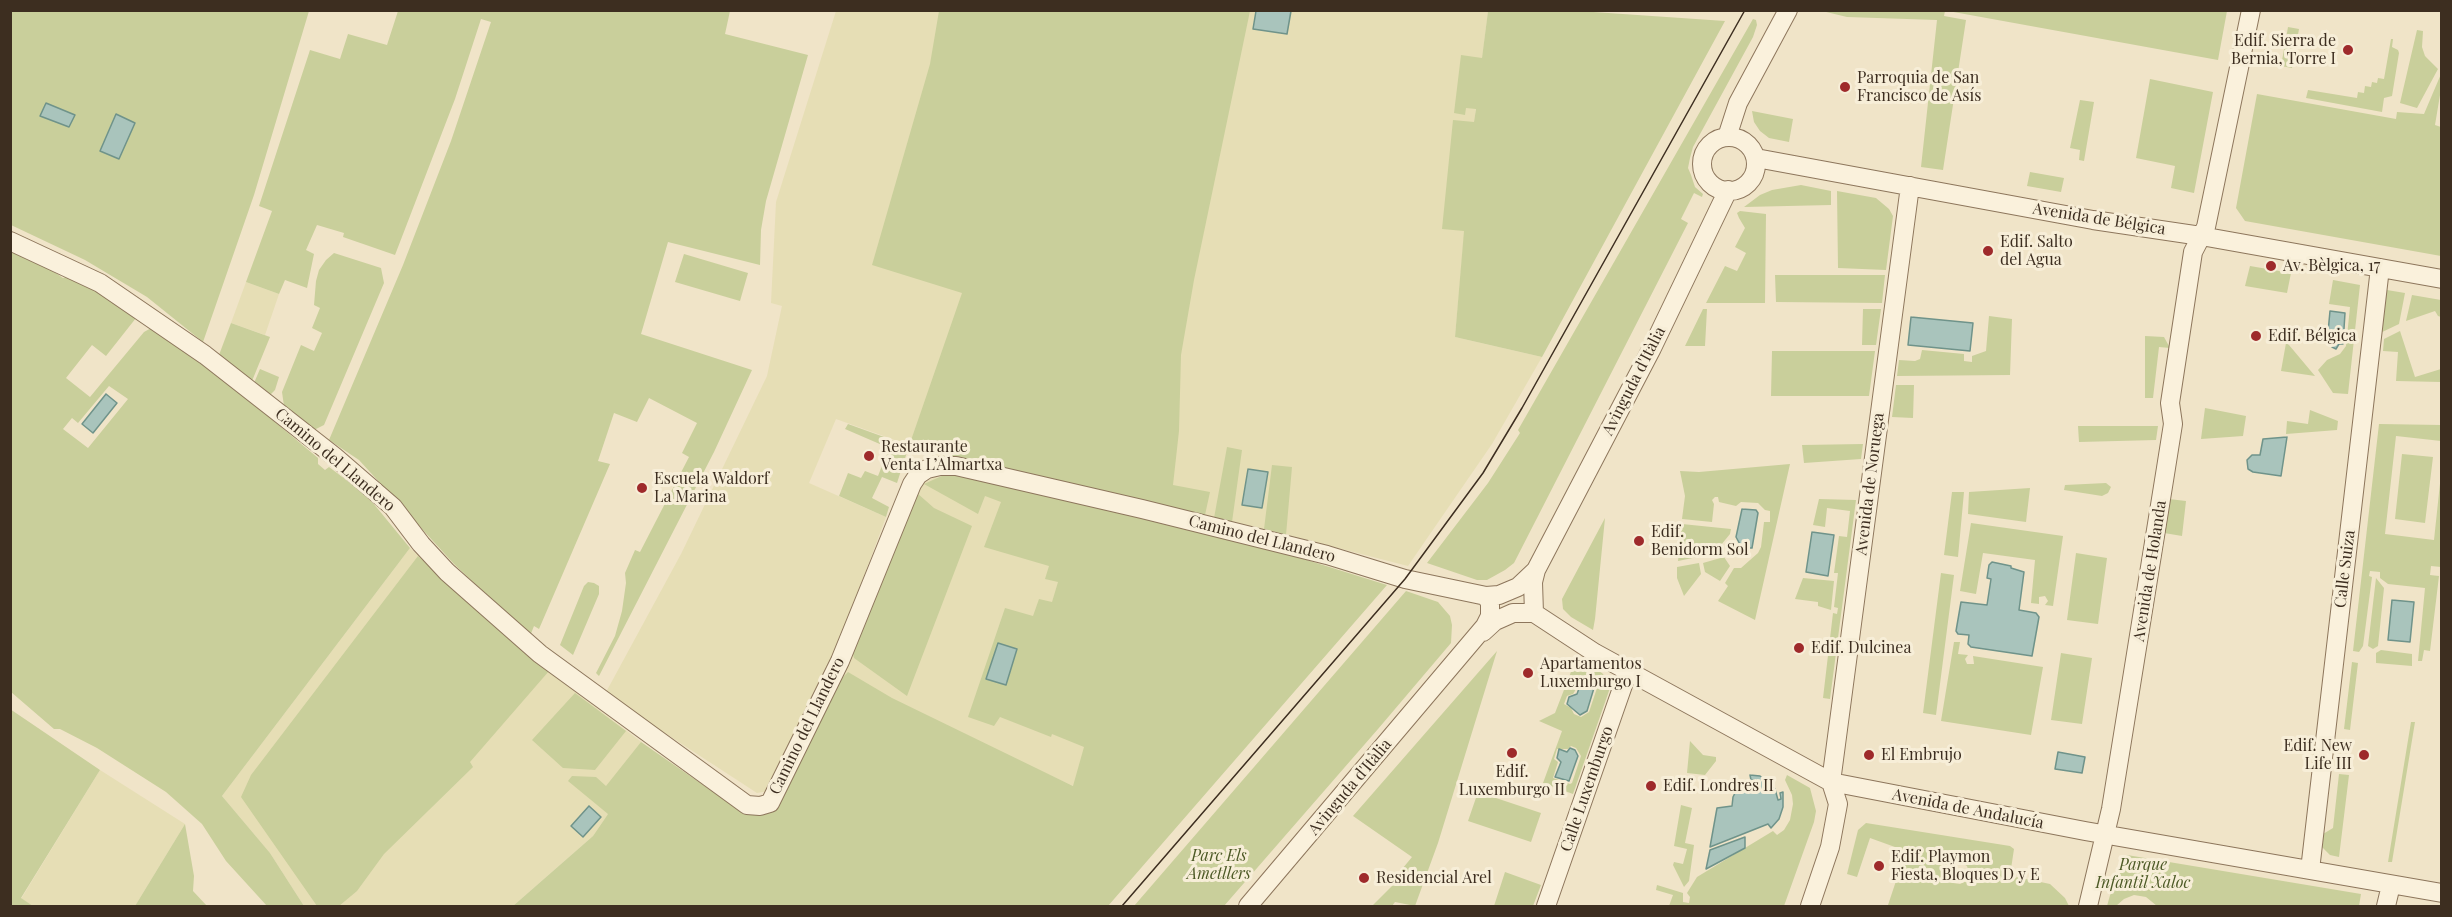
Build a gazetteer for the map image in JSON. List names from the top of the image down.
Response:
{
  "streets": {
    "street": [
      "Avenida de Bélgica",
      "Avinguda d'Itàlia",
      "Camino del Llandero",
      "Avenida de Noruega",
      "Calle Suiza",
      "Avenida de Holanda",
      "Calle Luxemburgo",
      "Avenida de Andalucía"
    ]
  },
  "crossings": [
    ["Avenida de Bélgica", "Avinguda d'Itàlia"],
    ["Avenida de Bélgica", "Avenida de Noruega"],
    ["Avenida de Bélgica", "Calle Suiza"],
    ["Avenida de Bélgica", "Avenida de Holanda"],
    ["Avenida de Noruega", "Avenida de Andalucía"],
    ["Calle Suiza", "Avenida de Andalucía"],
    ["Avenida de Holanda", "Avenida de Andalucía"],
    ["Calle Luxemburgo", "Avenida de Andalucía"]
  ],
  "parks": ["Parc Els Ametllers", "Parque Infantil Xaloc"],
  "places": [
    "Edif. Sierra de Bernia, Torre I",
    "Parroquia de San Francisco de Asís",
    "Edif. Salto del Agua",
    "Av. Bèlgica, 17",
    "Edif. Bélgica",
    "Restaurante Venta L’Almartxa",
    "Escuela Waldorf La Marina",
    "Edif. Benidorm Sol",
    "Edif. Dulcinea",
    "Apartamentos Luxemburgo I",
    "Edif. Luxemburgo II",
    "El Embrujo",
    "Edif. New Life III",
    "Edif. Londres II",
    "Edif. Playmon Fiesta, Bloques D y E",
    "Residencial Arel"
  ]
}
